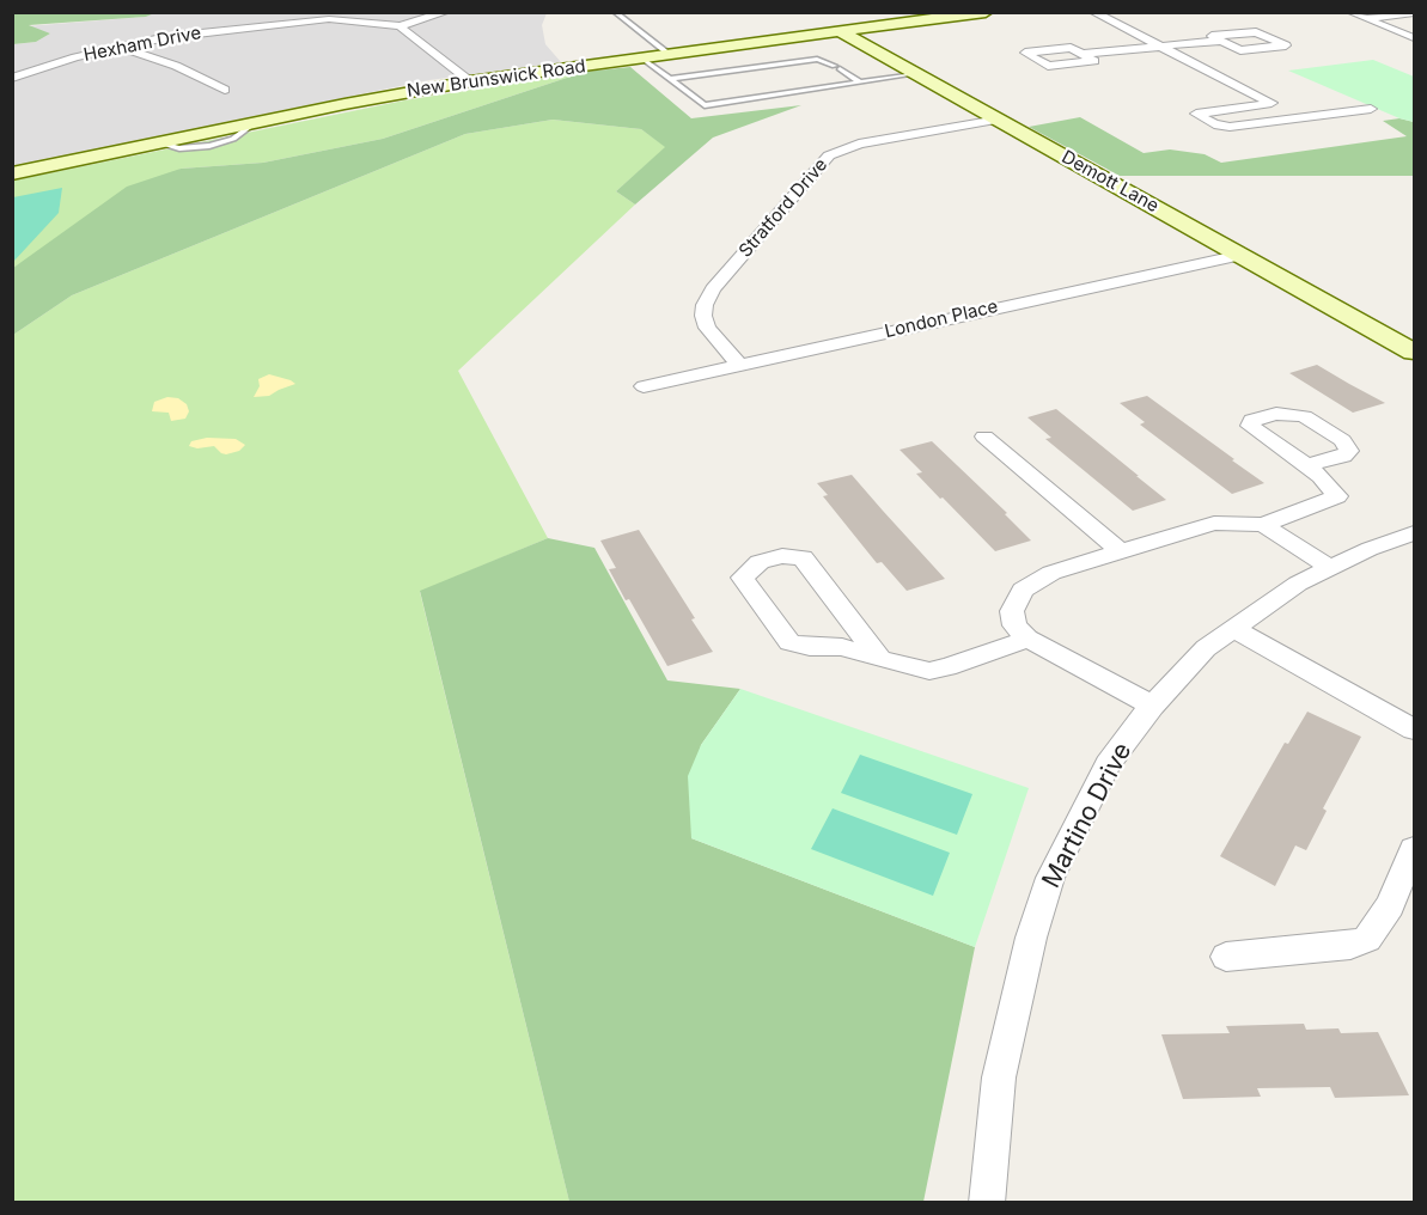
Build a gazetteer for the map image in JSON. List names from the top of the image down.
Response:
{
  "streets": {
    "street": [
      "Hexham Drive",
      "New Brunswick Road",
      "Demott Lane",
      "Stratford Drive",
      "London Place",
      "Martino Drive"
    ]
  },
  "crossings": [
    ["New Brunswick Road", "Demott Lane"],
    ["Demott Lane", "Stratford Drive"],
    ["Demott Lane", "London Place"],
    ["Stratford Drive", "London Place"]
  ]
}
